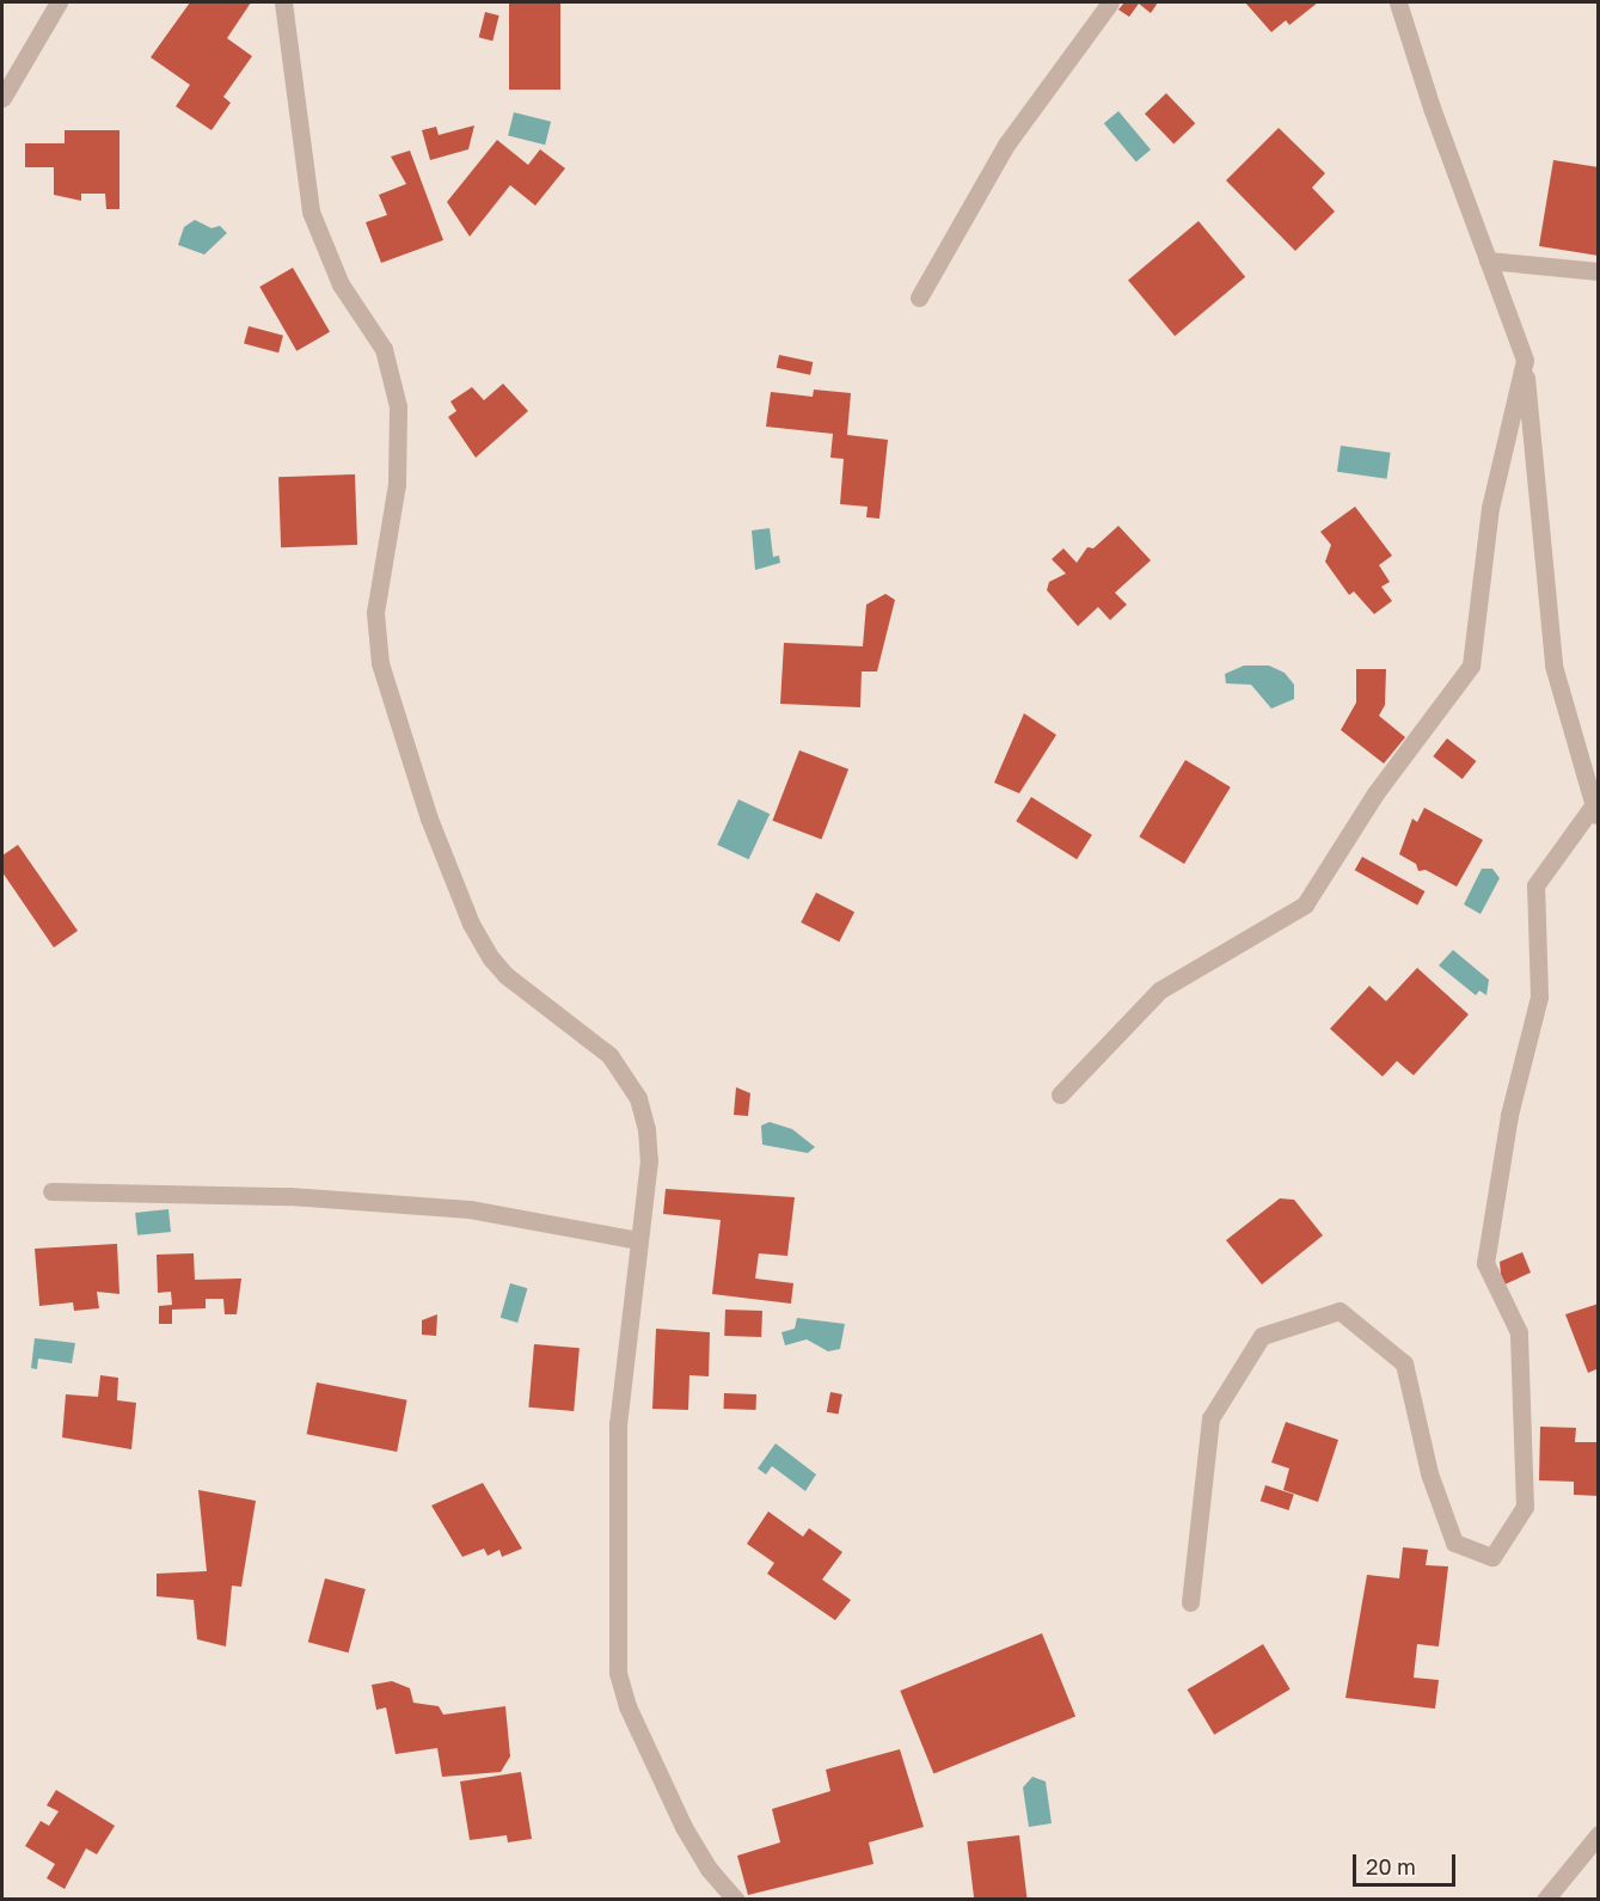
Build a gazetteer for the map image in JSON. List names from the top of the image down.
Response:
{
  "scale_bar": "20 m"
}
